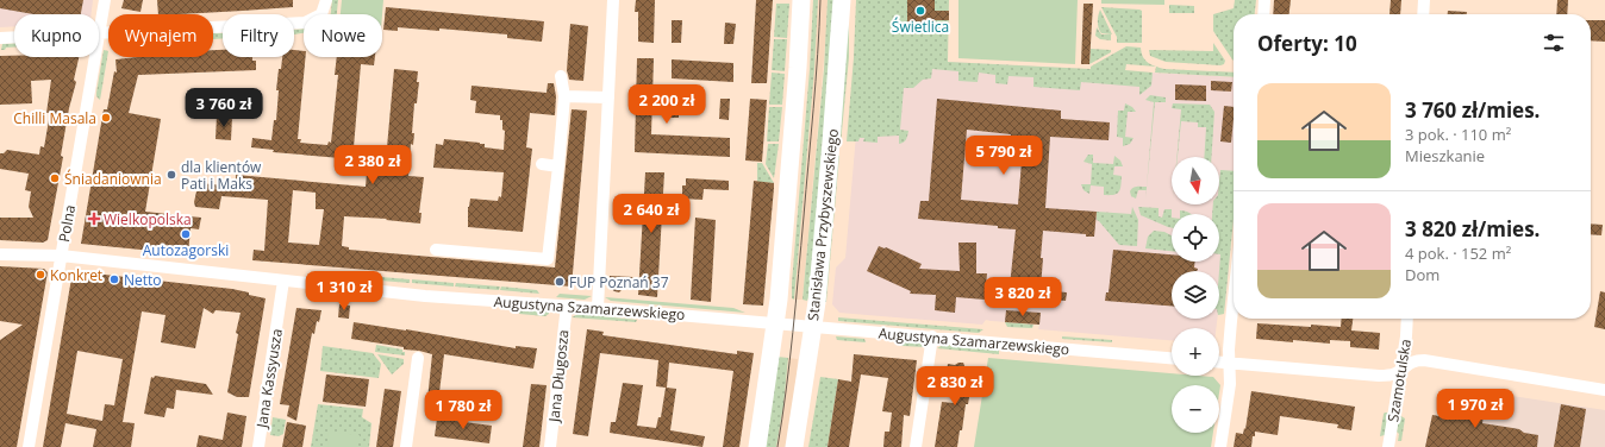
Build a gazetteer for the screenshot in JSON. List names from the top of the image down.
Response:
{
  "streets": {
    "main road": ["Stanisława Przybyszewskiego"],
    "street": [
      "Polna",
      "Augustyna Szamarzewskiego",
      "Jana Długosza",
      "Jana Kassyusza",
      "Szamotulska"
    ]
  },
  "crossings": [
    ["Polna", "Augustyna Szamarzewskiego"],
    ["Stanisława Przybyszewskiego", "Augustyna Szamarzewskiego"],
    ["Augustyna Szamarzewskiego", "Jana Długosza"],
    ["Augustyna Szamarzewskiego", "Jana Kassyusza"]
  ],
  "places": {
    "other": [
      "Świetlica",
      "Chilli Masala",
      "dla klientów Pati i Maks",
      "Śniadaniownia",
      "Autozagorski",
      "Konkret",
      "Netto",
      "FUP Poznań 37"
    ],
    "health": ["Wielkopolska"]
  },
  "north": "bottom",
  "page": {
    "chip": [
      "Kupno",
      "Wynajem",
      "Filtry",
      "Nowe"
    ],
    "heading": "Oferty: 10",
    "list": [
      {
        "name": "3 760 zł/mies.",
        "note": "3 pok. · 110 m² · Mieszkanie"
      },
      {
        "name": "3 820 zł/mies.",
        "note": "4 pok. · 152 m² · Dom"
      }
    ],
    "price": [
      "2 200 zł",
      "3 760 zł",
      "5 790 zł",
      "2 380 zł",
      "2 640 zł",
      "1 310 zł",
      "3 820 zł",
      "2 830 zł",
      "1 970 zł",
      "1 780 zł"
    ],
    "map_buttons": ["+", "−"]
  }
}
